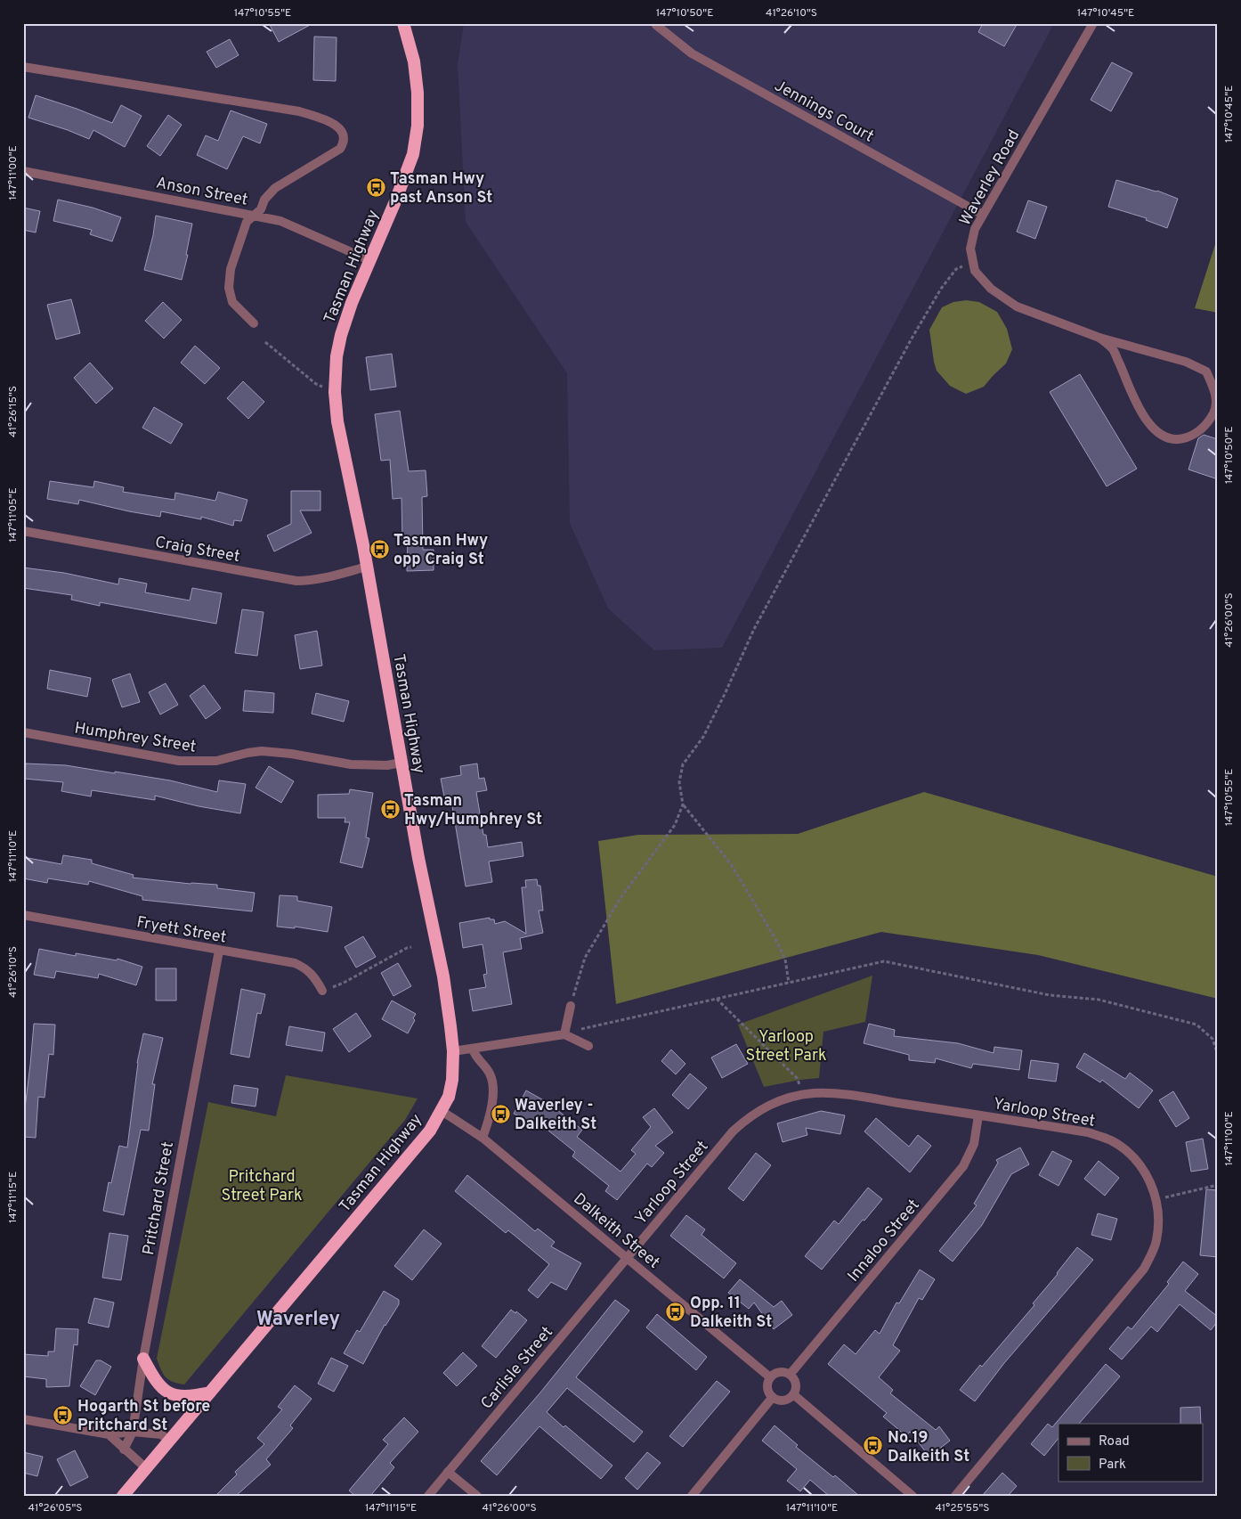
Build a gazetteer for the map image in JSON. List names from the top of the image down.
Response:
{
  "streets": {
    "highway": ["Tasman Highway"],
    "street": [
      "Jennings Court",
      "Waverley Road",
      "Anson Street",
      "Craig Street",
      "Humphrey Street",
      "Fryett Street",
      "Yarloop Street",
      "Pritchard Street",
      "Dalkeith Street",
      "Innaloo Street",
      "Carlisle Street"
    ]
  },
  "crossings": [
    ["Jennings Court", "Waverley Road"],
    ["Anson Street", "Tasman Highway"],
    ["Tasman Highway", "Craig Street"],
    ["Tasman Highway", "Humphrey Street"],
    ["Tasman Highway", "Dalkeith Street"],
    ["Fryett Street", "Pritchard Street"],
    ["Yarloop Street", "Dalkeith Street"],
    ["Yarloop Street", "Innaloo Street"],
    ["Yarloop Street", "Carlisle Street"],
    ["Dalkeith Street", "Innaloo Street"],
    ["Dalkeith Street", "Carlisle Street"]
  ],
  "districts": ["Waverley"],
  "parks": ["Yarloop Street Park", "Pritchard Street Park"],
  "places": {
    "bus stop": [
      "Tasman Hwy past Anson St",
      "Tasman Hwy opp Craig St",
      "Tasman Hwy/Humphrey St",
      "Waverley - Dalkeith St",
      "Opp. 11 Dalkeith St",
      "Hogarth St before Pritchard St",
      "No.19 Dalkeith St"
    ]
  },
  "legend": ["Road", "Park"],
  "coordinates": [
    "147°10'55\"E",
    "147°10'50\"E",
    "41°26'10\"S",
    "147°10'45\"E",
    "147°11'00\"E",
    "41°26'15\"S",
    "147°11'05\"E",
    "41°26'00\"S",
    "147°11'10\"E",
    "147°11'15\"E",
    "41°26'05\"S",
    "41°25'55\"S"
  ]
}
